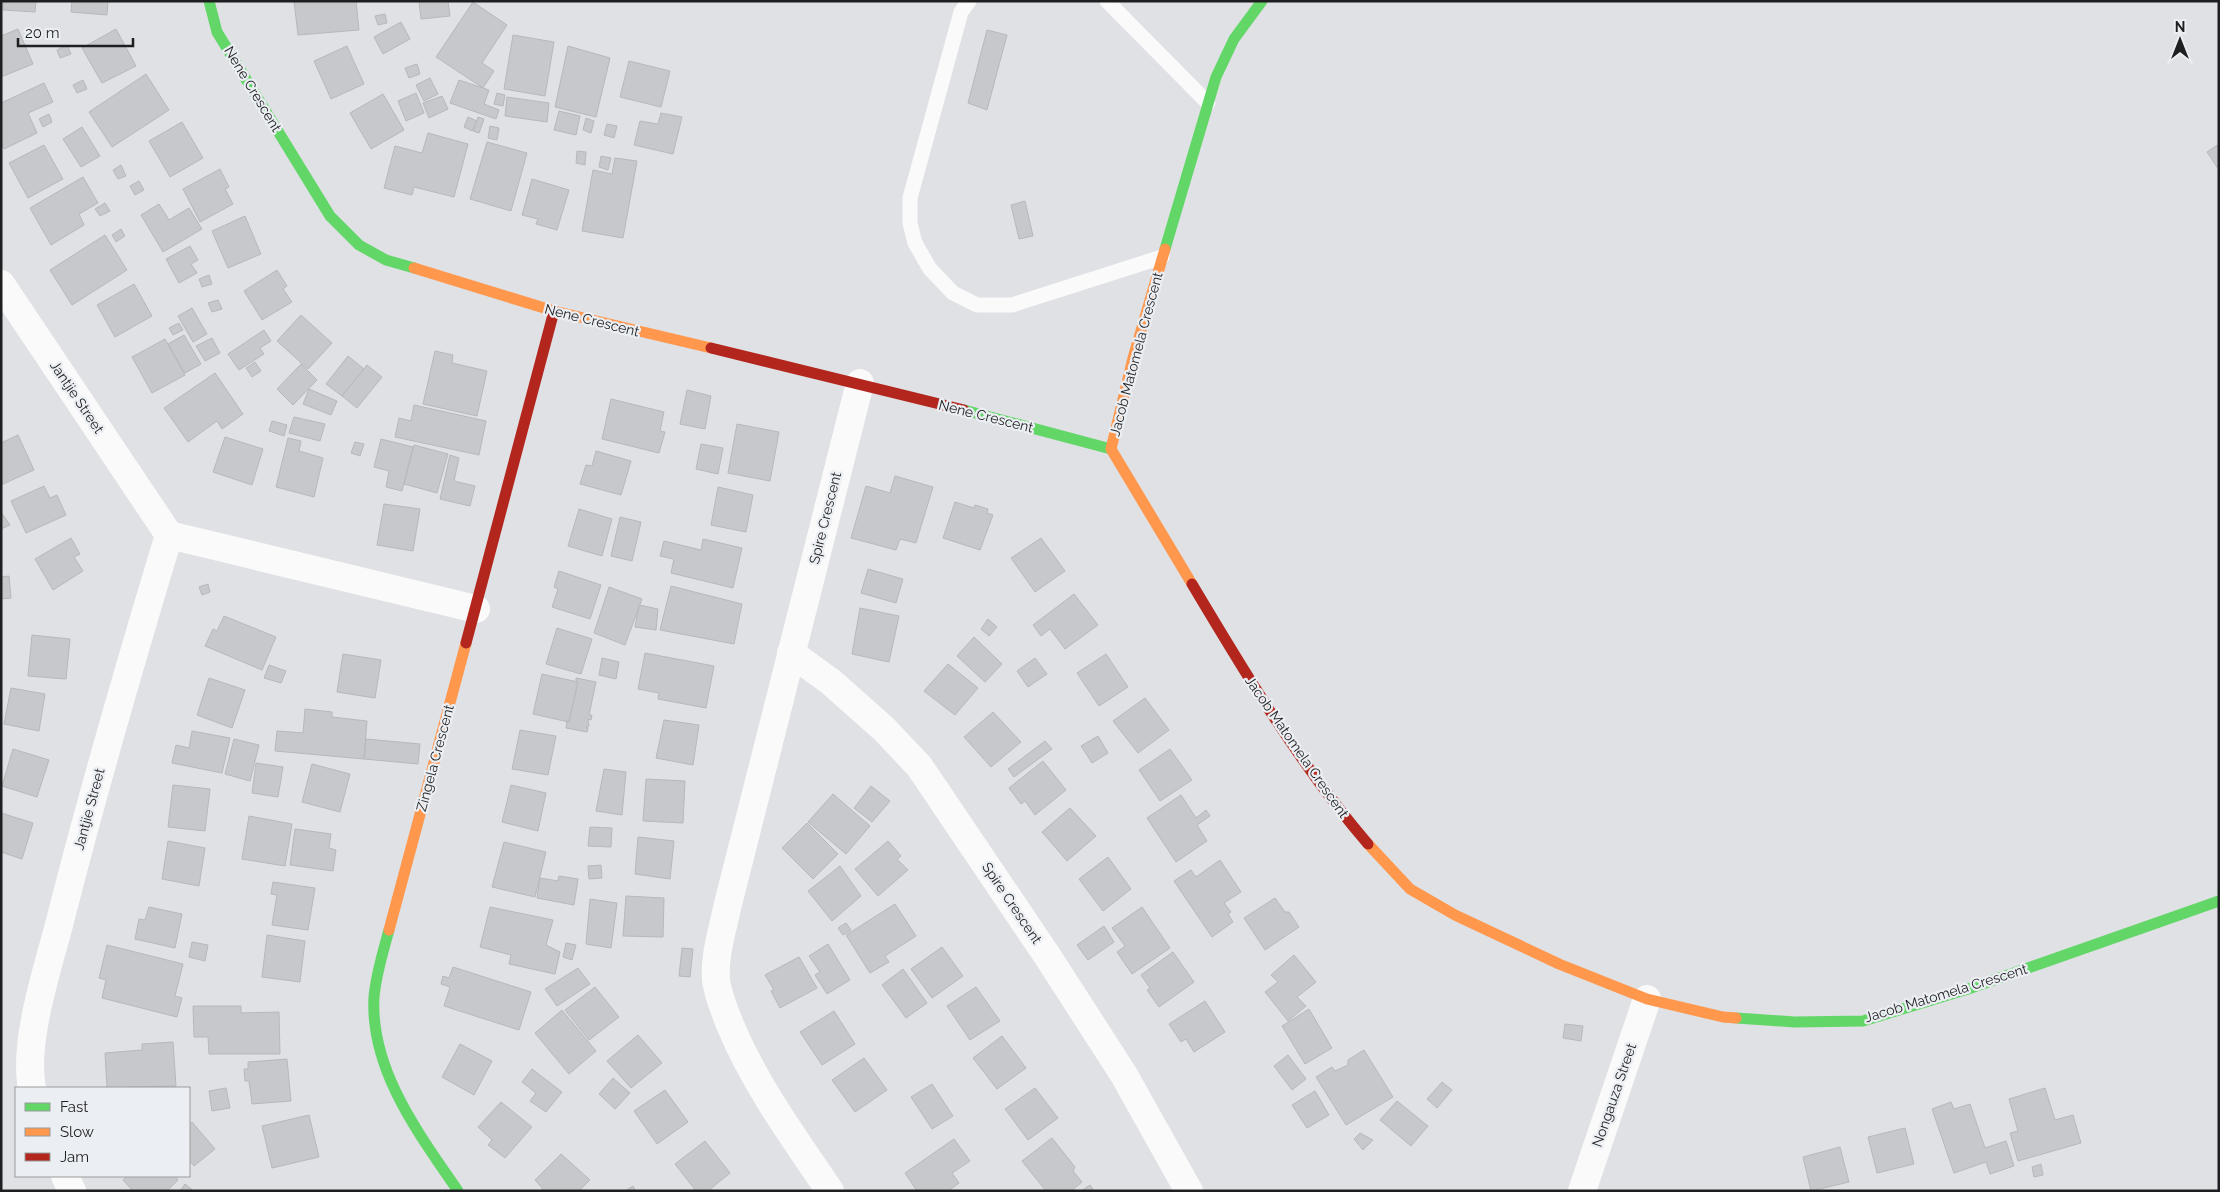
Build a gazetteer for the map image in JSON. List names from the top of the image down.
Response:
{
  "streets": {
    "street": [
      "Nene Crescent",
      "Jacob Matomela Crescent",
      "Jantjie Street",
      "Spire Crescent",
      "Zingela Crescent",
      "Nongauza Street"
    ]
  },
  "crossings": [
    ["Nene Crescent", "Jacob Matomela Crescent"],
    ["Nene Crescent", "Spire Crescent"],
    ["Nene Crescent", "Zingela Crescent"],
    ["Jacob Matomela Crescent", "Nongauza Street"]
  ],
  "legend": ["Fast", "Slow", "Jam"],
  "scale_bar": "20 m",
  "north": "top"
}
